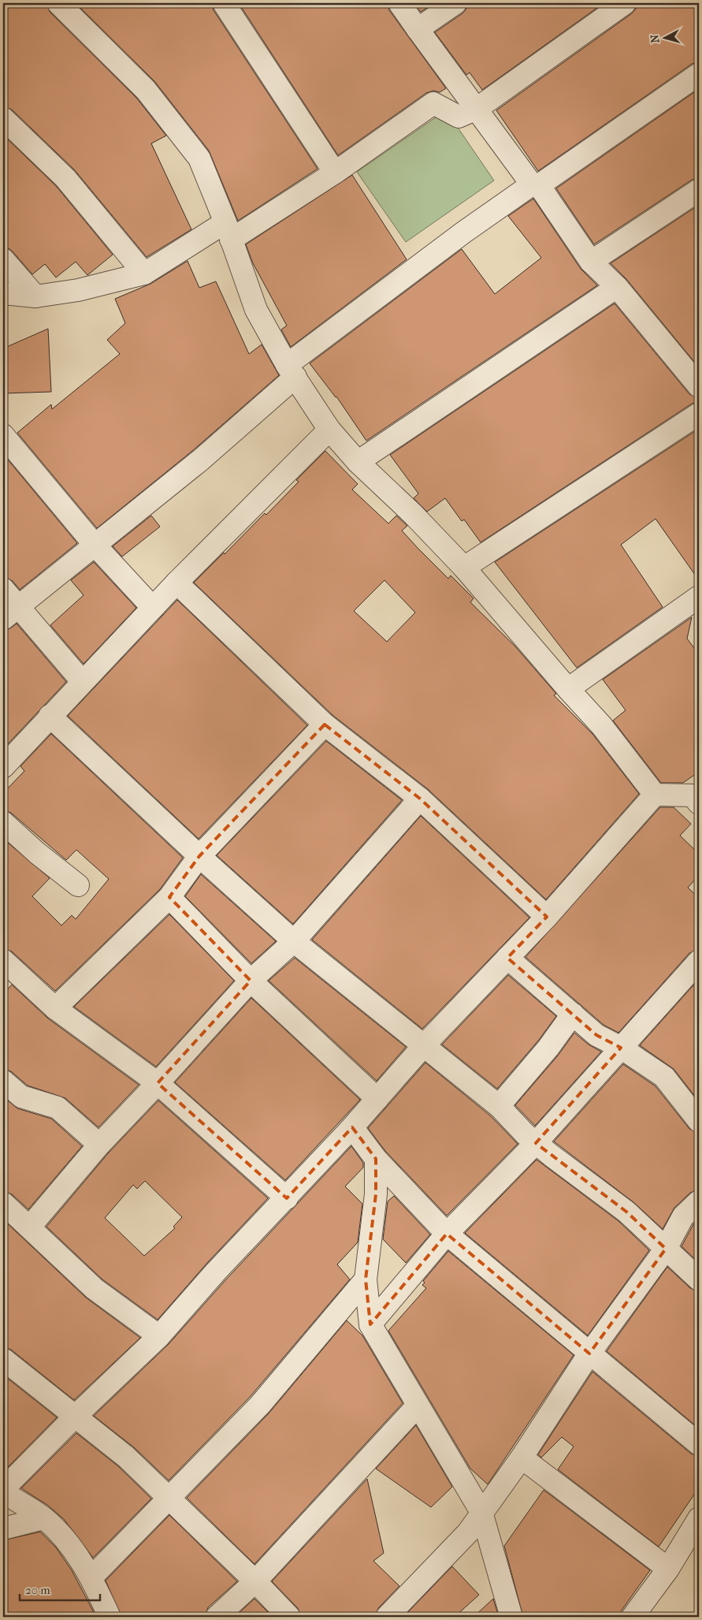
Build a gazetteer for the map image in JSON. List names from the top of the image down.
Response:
{
  "scale_bar": "20 m",
  "north": "left"
}
